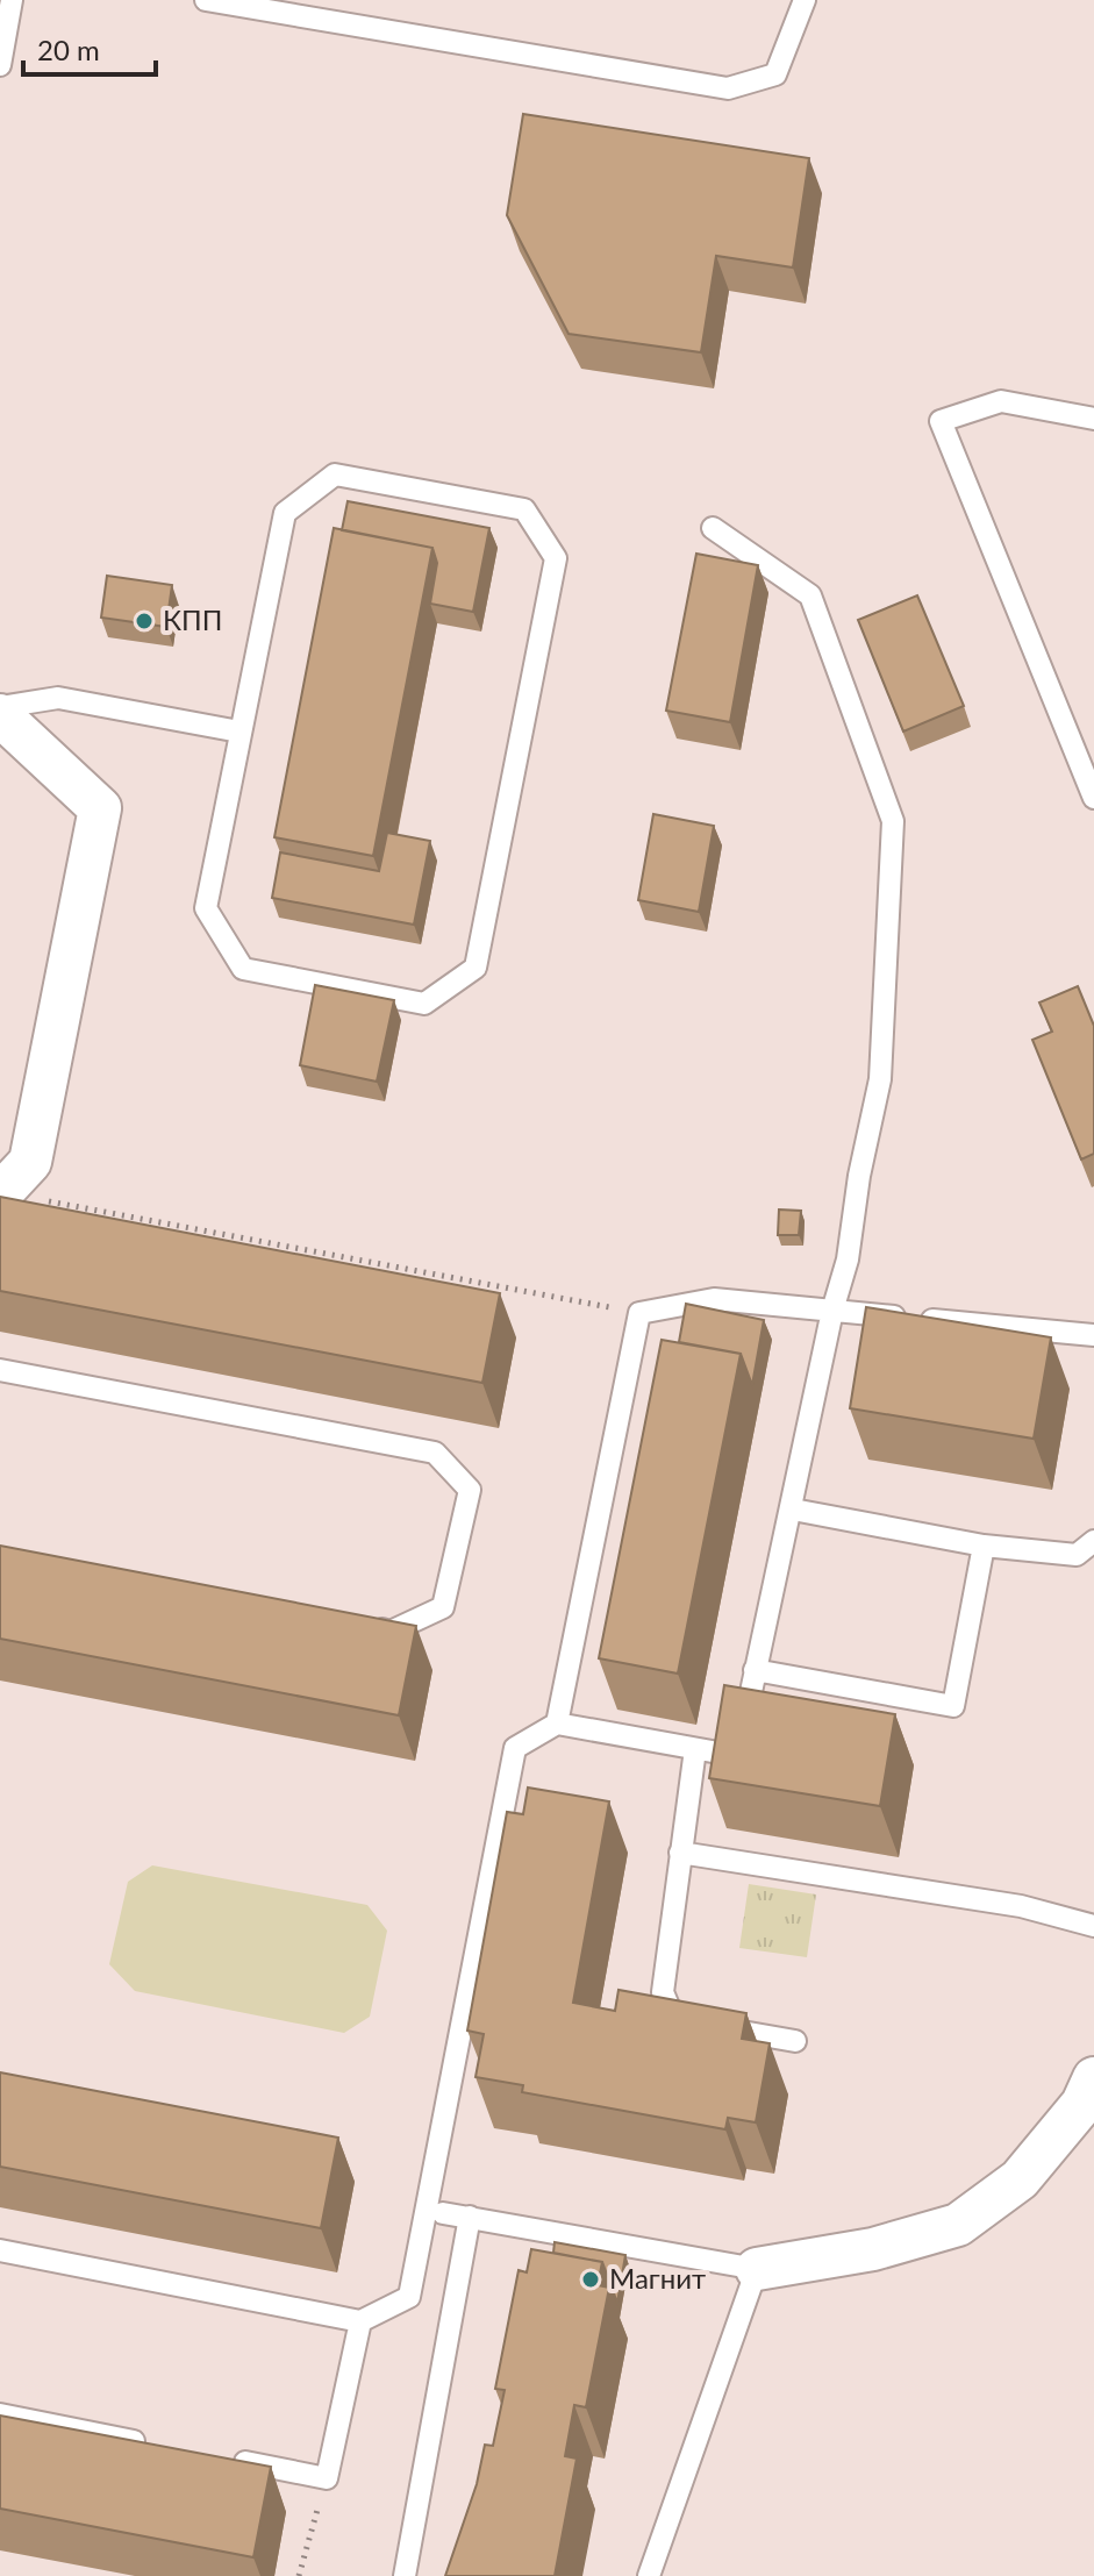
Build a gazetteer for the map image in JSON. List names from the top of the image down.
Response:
{
  "places": ["КПП", "Магнит"],
  "scale_bar": "20 m"
}
